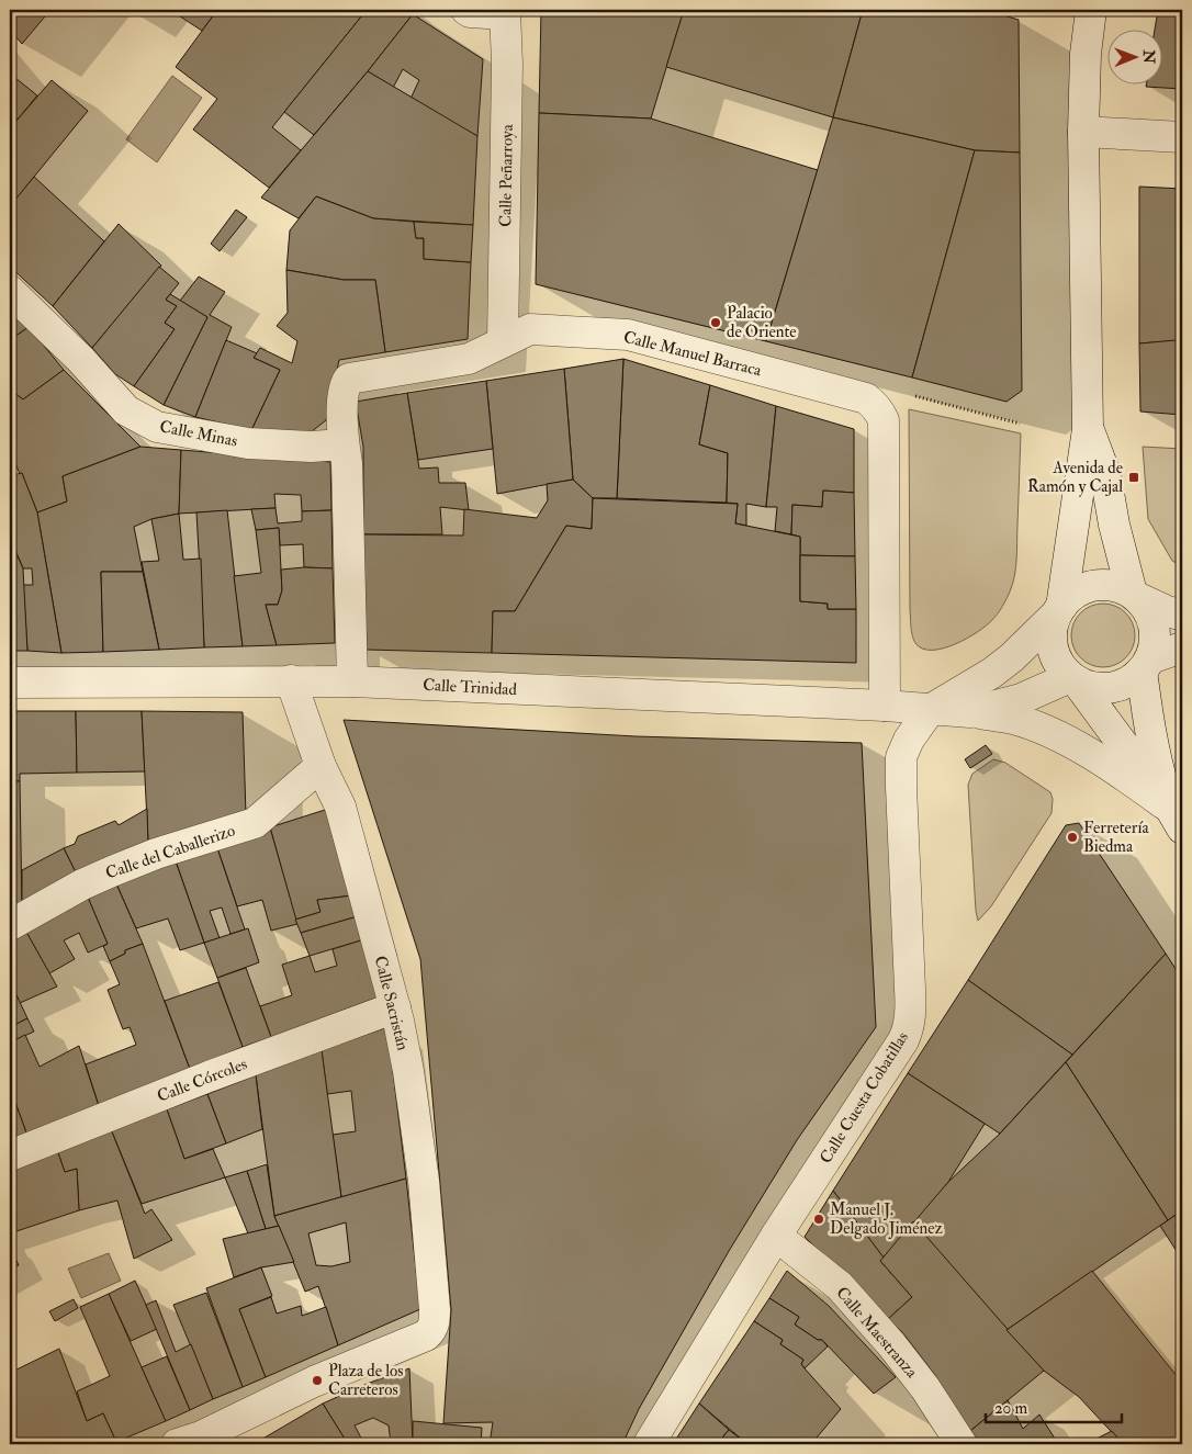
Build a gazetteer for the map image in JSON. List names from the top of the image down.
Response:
{
  "streets": {
    "street": [
      "Calle Peñarroya",
      "Calle Manuel Barraca",
      "Calle Minas",
      "Calle Trinidad",
      "Calle del Caballerizo",
      "Calle Sacristán",
      "Calle Córcoles",
      "Calle Cuesta Cobatillas",
      "Calle Maestranza"
    ]
  },
  "crossings": [
    ["Calle Peñarroya", "Calle Manuel Barraca"],
    ["Calle Manuel Barraca", "Calle Minas"],
    ["Calle Manuel Barraca", "Calle Trinidad"],
    ["Calle Trinidad", "Calle Sacristán"],
    ["Calle Trinidad", "Calle Cuesta Cobatillas"],
    ["Calle del Caballerizo", "Calle Sacristán"],
    ["Calle Sacristán", "Calle Córcoles"],
    ["Calle Cuesta Cobatillas", "Calle Maestranza"]
  ],
  "places": {
    "other": [
      "Palacio de Oriente",
      "Ferretería Biedma",
      "Manuel J. Delgado Jiménez",
      "Plaza de los Carreteros"
    ],
    "transit": ["Avenida de Ramón y Cajal"]
  },
  "scale_bar": "20 m",
  "north": "right"
}
